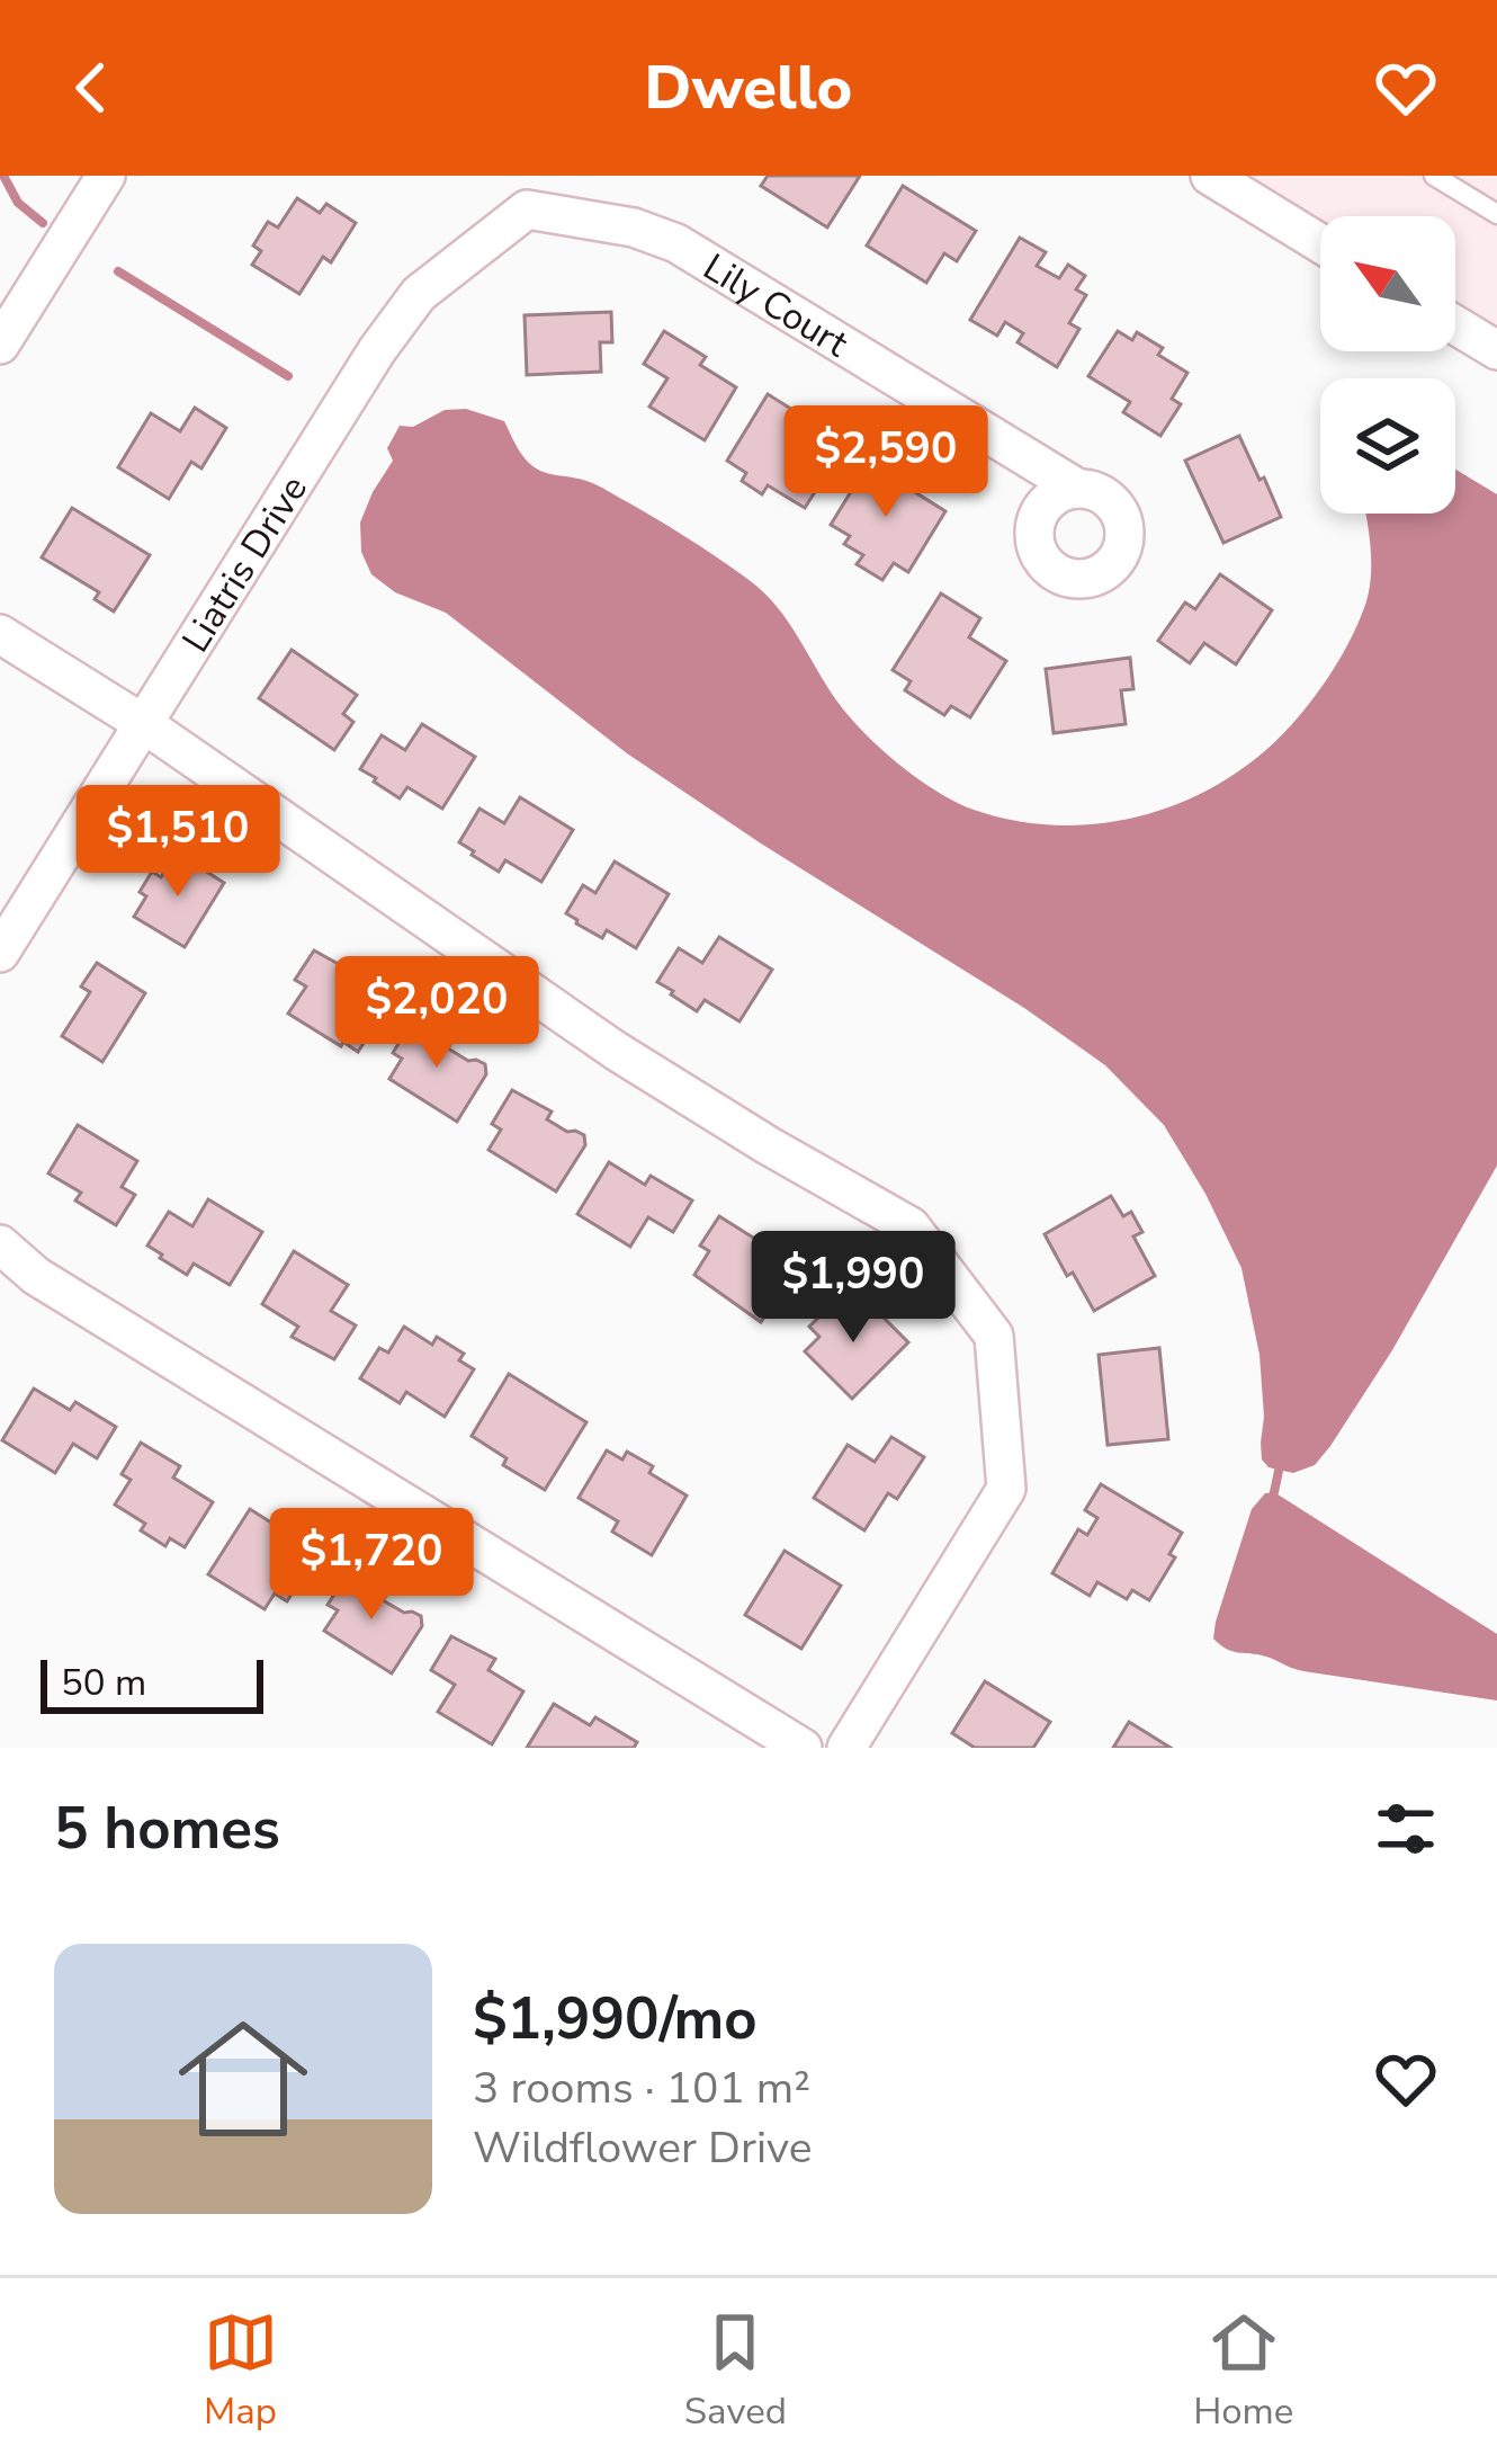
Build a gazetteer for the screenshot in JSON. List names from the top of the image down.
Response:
{
  "streets": {
    "street": ["Lily Court", "Liatris Drive"]
  },
  "crossings": [
    ["Lily Court", "Liatris Drive"]
  ],
  "scale_bar": "50 m",
  "north": "top left",
  "page": {
    "header": "Dwello",
    "price": [
      "$2,590",
      "$1,510",
      "$2,020",
      "$1,990",
      "$1,720"
    ],
    "scale": "50 m",
    "heading": "5 homes",
    "list": [
      {
        "name": "$1,990/mo",
        "note": "3 rooms · 101 m² · Wildflower Drive"
      }
    ],
    "tabs": ["Map", "Saved", "Home"]
  }
}
